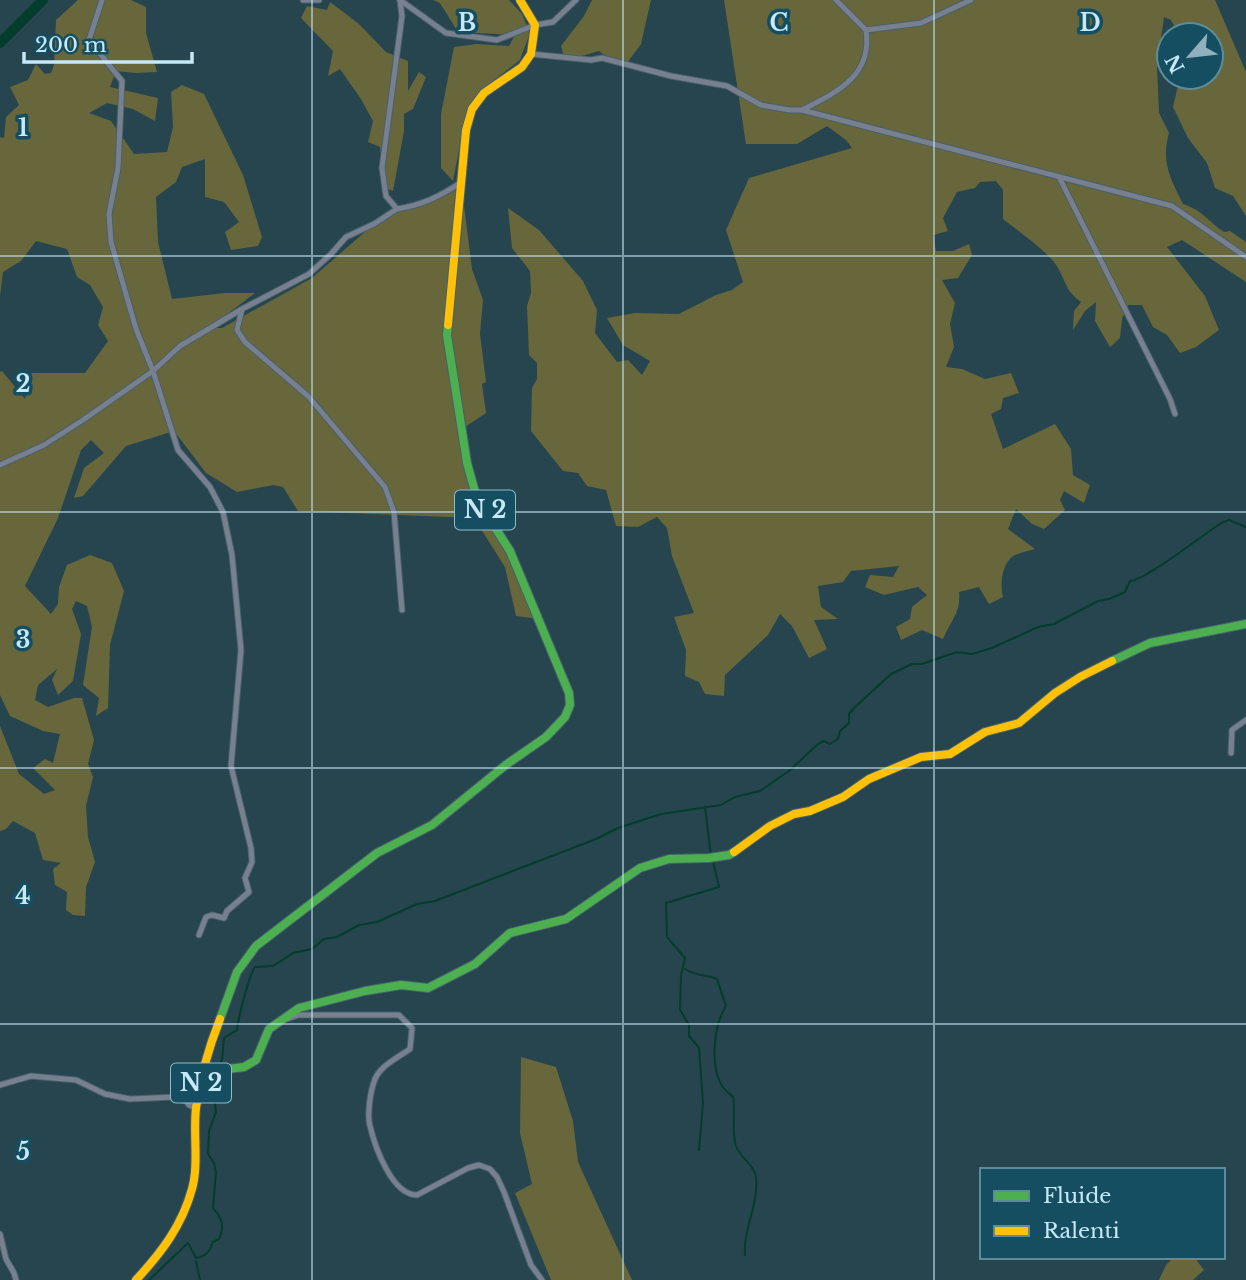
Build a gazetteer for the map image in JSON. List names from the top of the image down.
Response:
{
  "streets": {
    "main road": ["N 2"]
  },
  "legend": ["Fluide", "Ralenti"],
  "scale_bar": "200 m",
  "north": "bottom left",
  "grid": {
    "columns": ["B", "C", "D"],
    "rows": [
      "1",
      "2",
      "3",
      "4",
      "5"
    ]
  }
}
